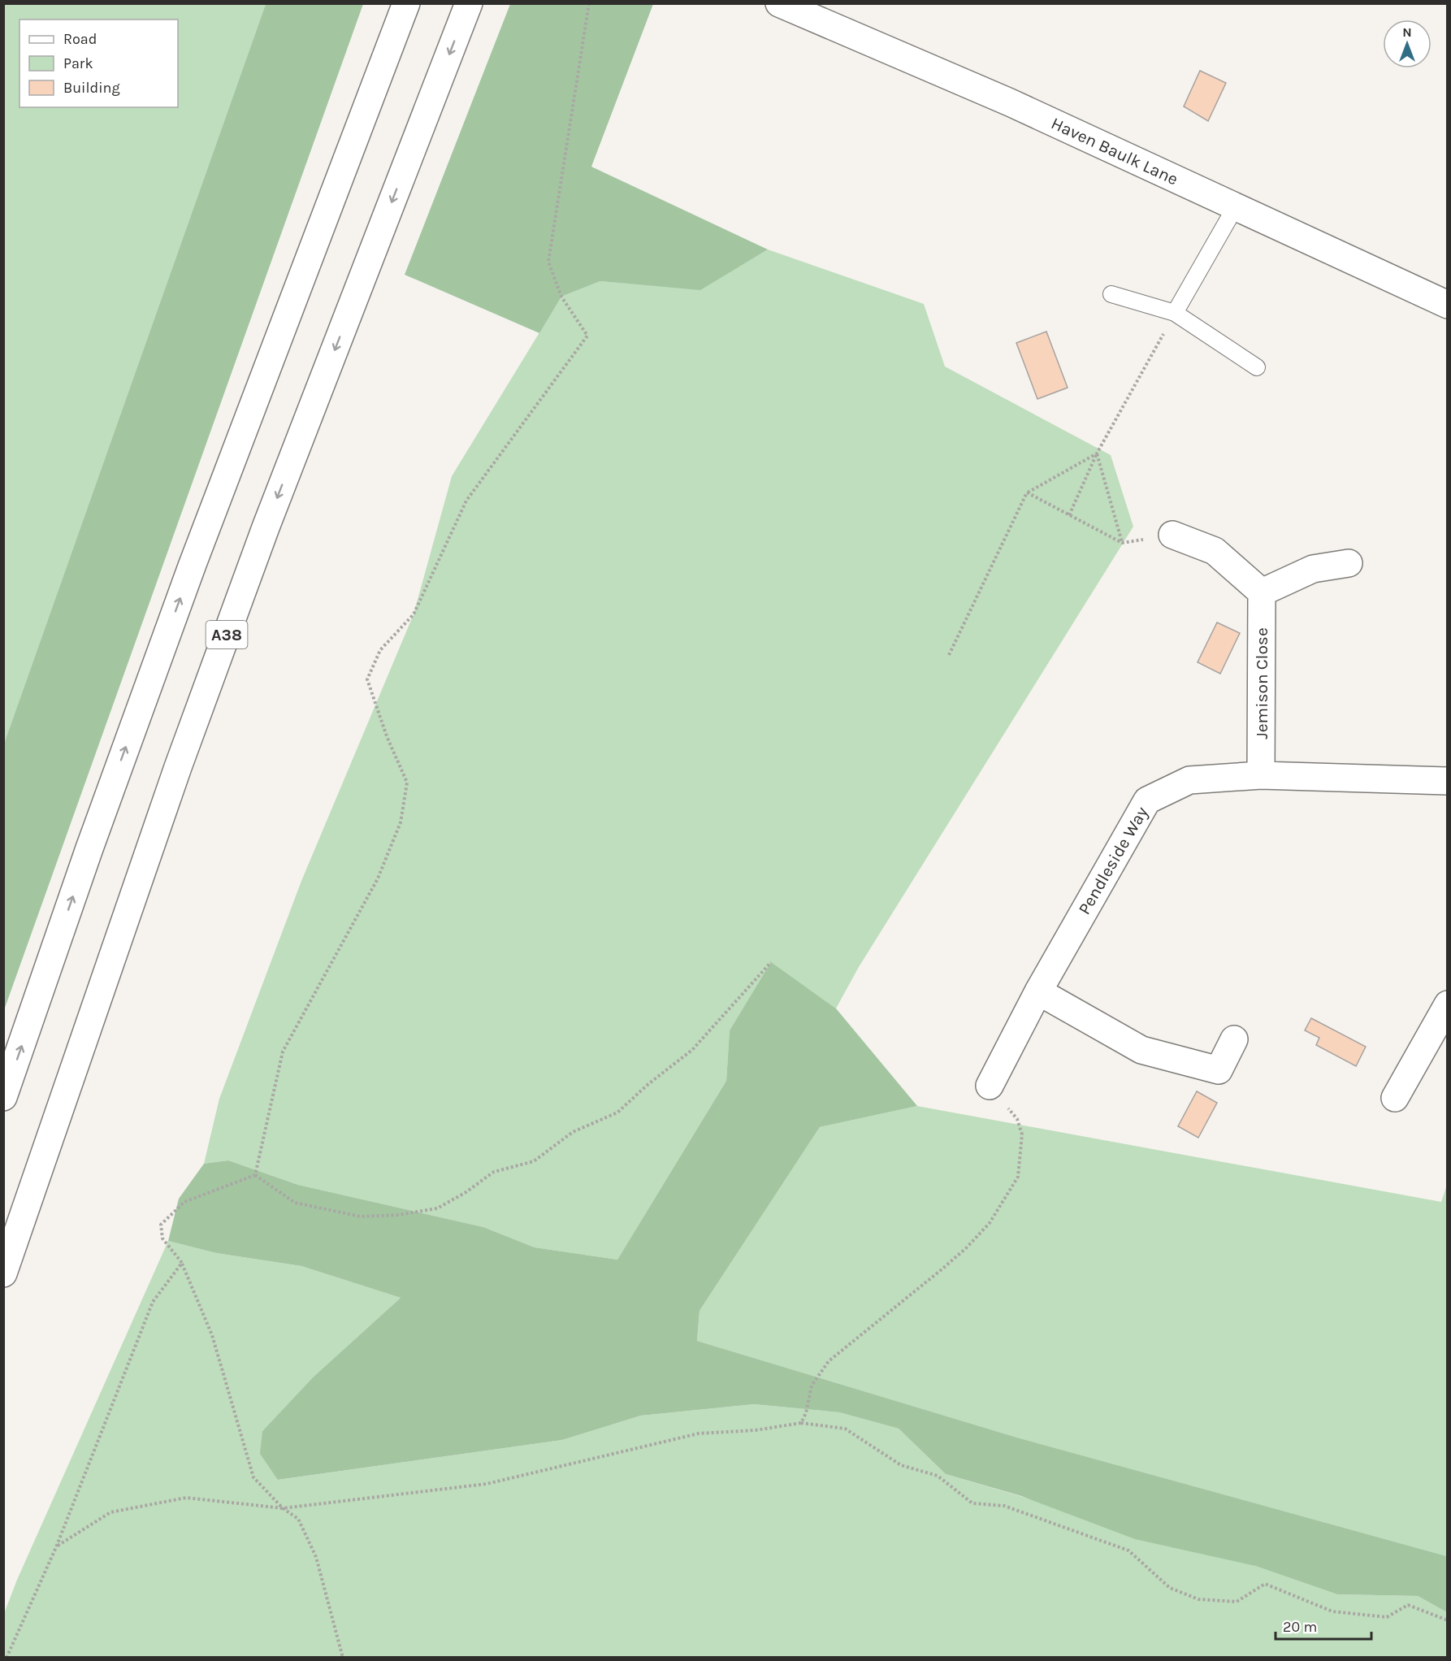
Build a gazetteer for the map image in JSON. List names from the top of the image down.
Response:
{
  "streets": {
    "main road": [
      "Haven Baulk Lane",
      "A38",
      "Jemison Close",
      "Pendleside Way"
    ]
  },
  "crossings": [
    ["Jemison Close", "Pendleside Way"]
  ],
  "legend": ["Road", "Park", "Building"],
  "scale_bar": "20 m",
  "north": "top"
}
